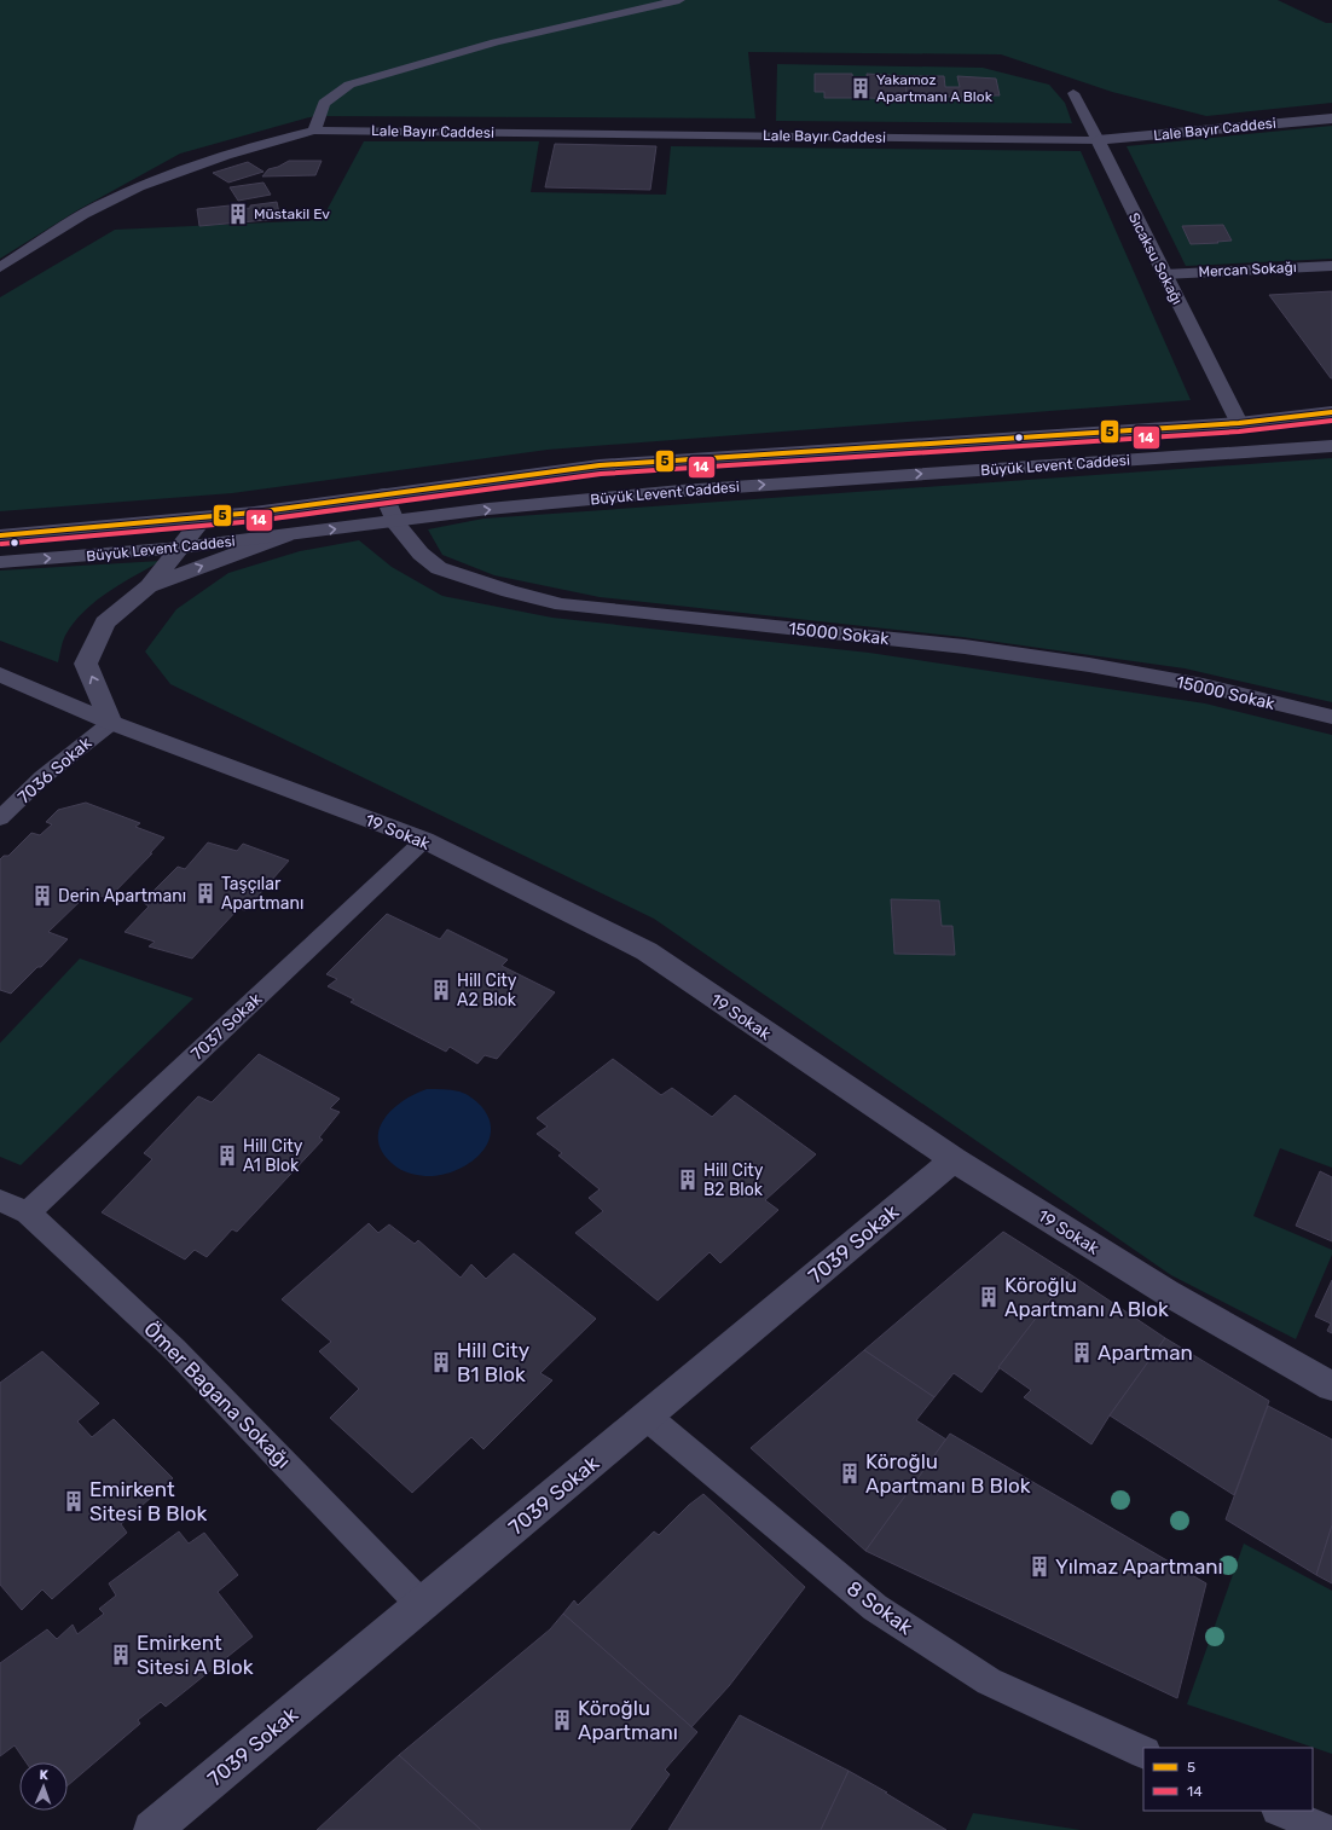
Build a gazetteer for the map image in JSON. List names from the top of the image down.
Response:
{
  "streets": {
    "street": [
      "Lale Bayır Caddesi",
      "Sıcaksu Sokağı",
      "Büyük Levent Caddesi",
      "15000 Sokak",
      "19 Sokak",
      "7039 Sokak"
    ],
    "lane": [
      "Mercan Sokağı",
      "7036 Sokak",
      "7037 Sokak",
      "Ömer Bagana Sokağı",
      "8 Sokak"
    ]
  },
  "crossings": [
    ["Lale Bayır Caddesi", "Sıcaksu Sokağı"],
    ["Sıcaksu Sokağı", "Mercan Sokağı"],
    ["Sıcaksu Sokağı", "Büyük Levent Caddesi"],
    ["Büyük Levent Caddesi", "15000 Sokak"],
    ["7036 Sokak", "19 Sokak"],
    ["19 Sokak", "7037 Sokak"],
    ["19 Sokak", "7039 Sokak"],
    ["7037 Sokak", "Ömer Bagana Sokağı"],
    ["7039 Sokak", "Ömer Bagana Sokağı"],
    ["7039 Sokak", "8 Sokak"]
  ],
  "places": {
    "building": [
      "Yakamoz Apartmanı A Blok",
      "Müstakil Ev",
      "Taşçılar Apartmanı",
      "Derin Apartmanı",
      "Hill City A2 Blok",
      "Hill City A1 Blok",
      "Hill City B2 Blok",
      "Köroğlu Apartmanı A Blok",
      "Apartman",
      "Hill City B1 Blok",
      "Köroğlu Apartmanı B Blok",
      "Emirkent Sitesi B Blok",
      "Yılmaz Apartmanı",
      "Emirkent Sitesi A Blok",
      "Köroğlu Apartmanı"
    ]
  },
  "lines": ["transit line 5", "transit line 14"],
  "legend": ["5", "14"],
  "north": "top"
}
